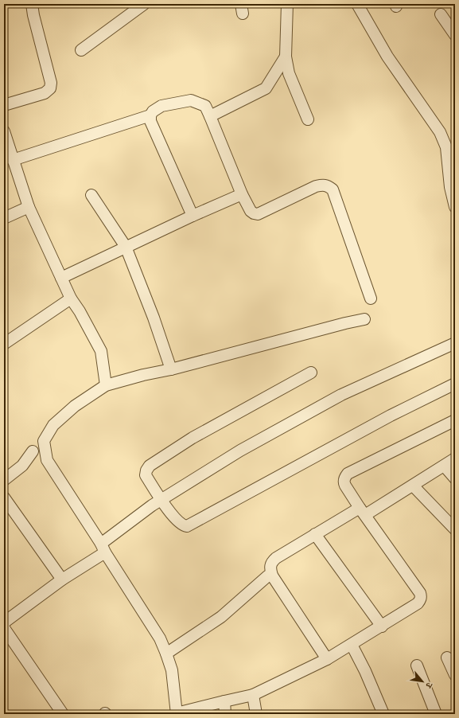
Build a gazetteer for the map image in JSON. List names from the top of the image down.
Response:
{
  "north": "bottom right"
}
